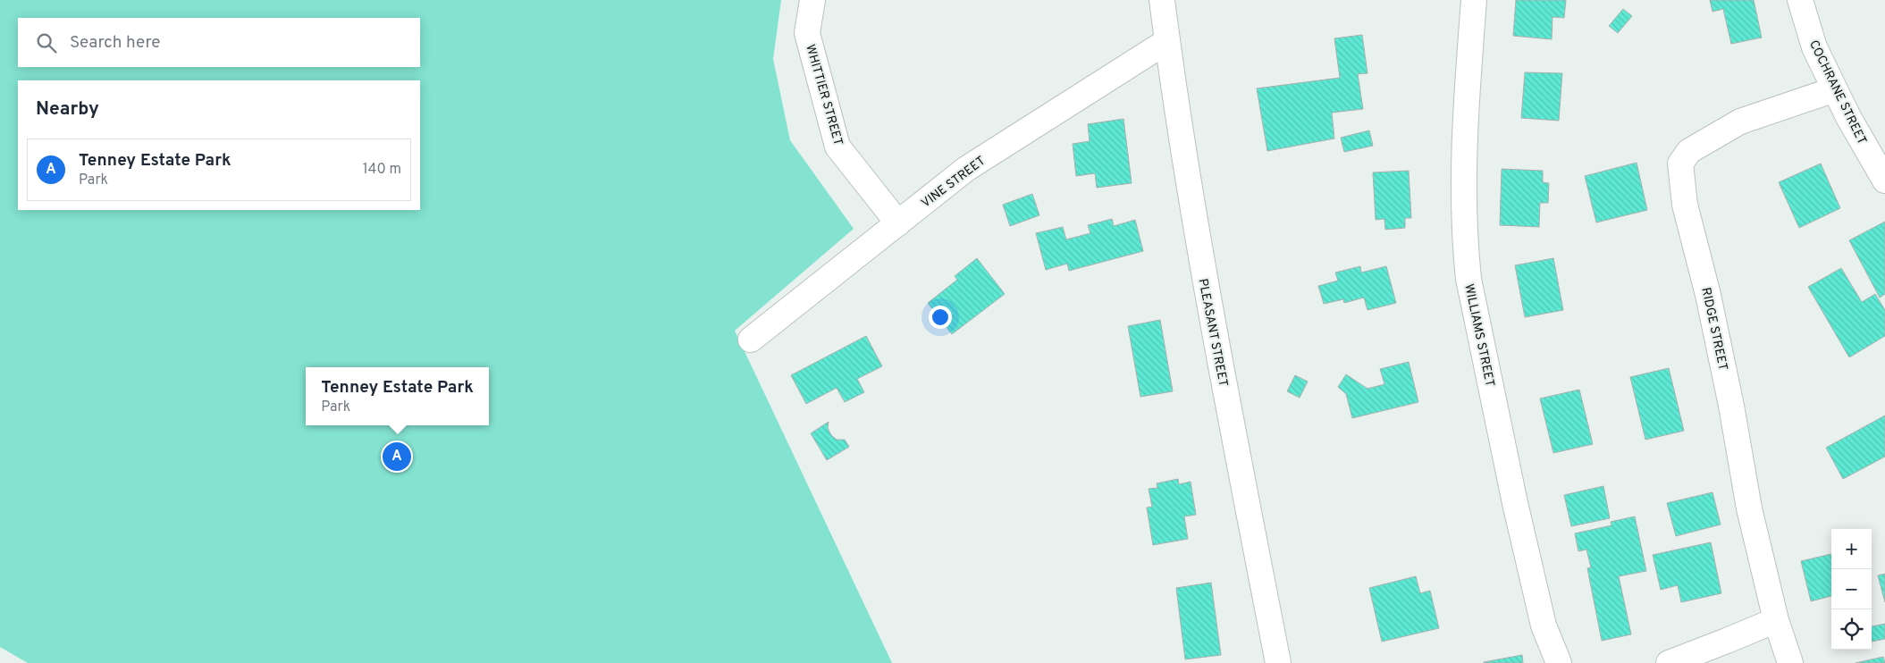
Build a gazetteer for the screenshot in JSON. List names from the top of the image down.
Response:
{
  "streets": {
    "street": [
      "COCHRANE STREET",
      "WHITTIER STREET",
      "VINE STREET",
      "RIDGE STREET",
      "PLEASANT STREET",
      "WILLIAMS STREET"
    ]
  },
  "crossings": [
    ["COCHRANE STREET", "RIDGE STREET"],
    ["WHITTIER STREET", "VINE STREET"],
    ["VINE STREET", "PLEASANT STREET"]
  ],
  "page": {
    "search": "Search here",
    "heading": "Nearby",
    "list": [
      {
        "mark": "A",
        "name": "Tenney Estate Park",
        "note": "Park",
        "value": "140 m"
      }
    ],
    "popup": ["Tenney Estate Park", "Park"],
    "pins": "A",
    "map_buttons": ["+", "−"]
  }
}
